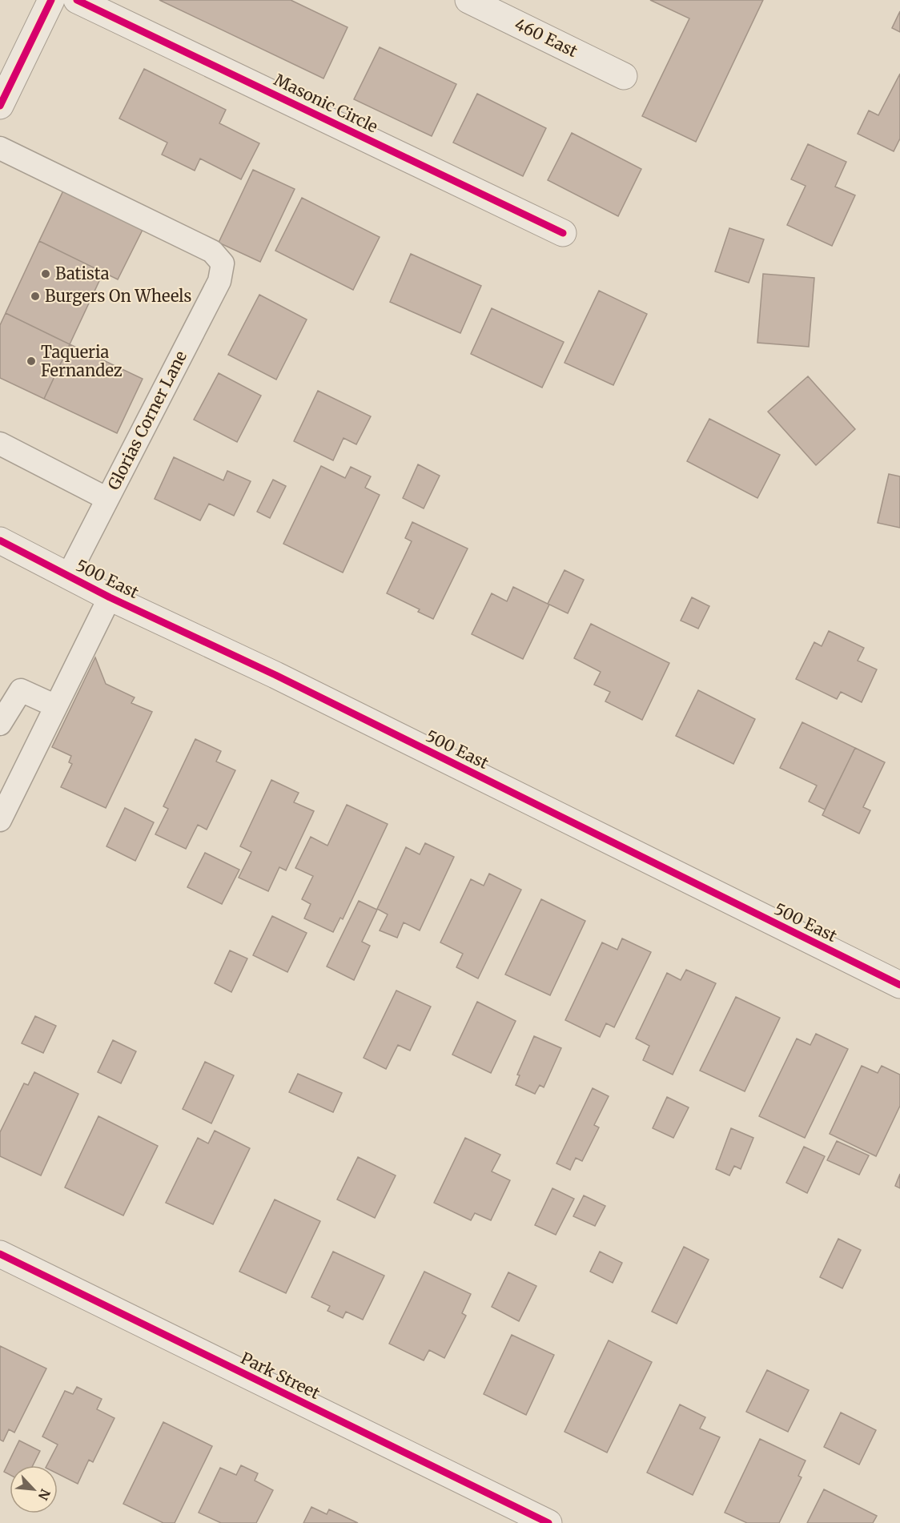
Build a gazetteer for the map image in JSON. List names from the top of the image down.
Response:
{
  "streets": {
    "street": [
      "460 East",
      "Masonic Circle",
      "500 East",
      "Park Street"
    ],
    "lane": ["Glorias Corner Lane"]
  },
  "crossings": [
    ["Glorias Corner Lane", "500 East"]
  ],
  "places": ["Batista", "Burgers On Wheels", "Taqueria Fernandez"],
  "north": "bottom right"
}
